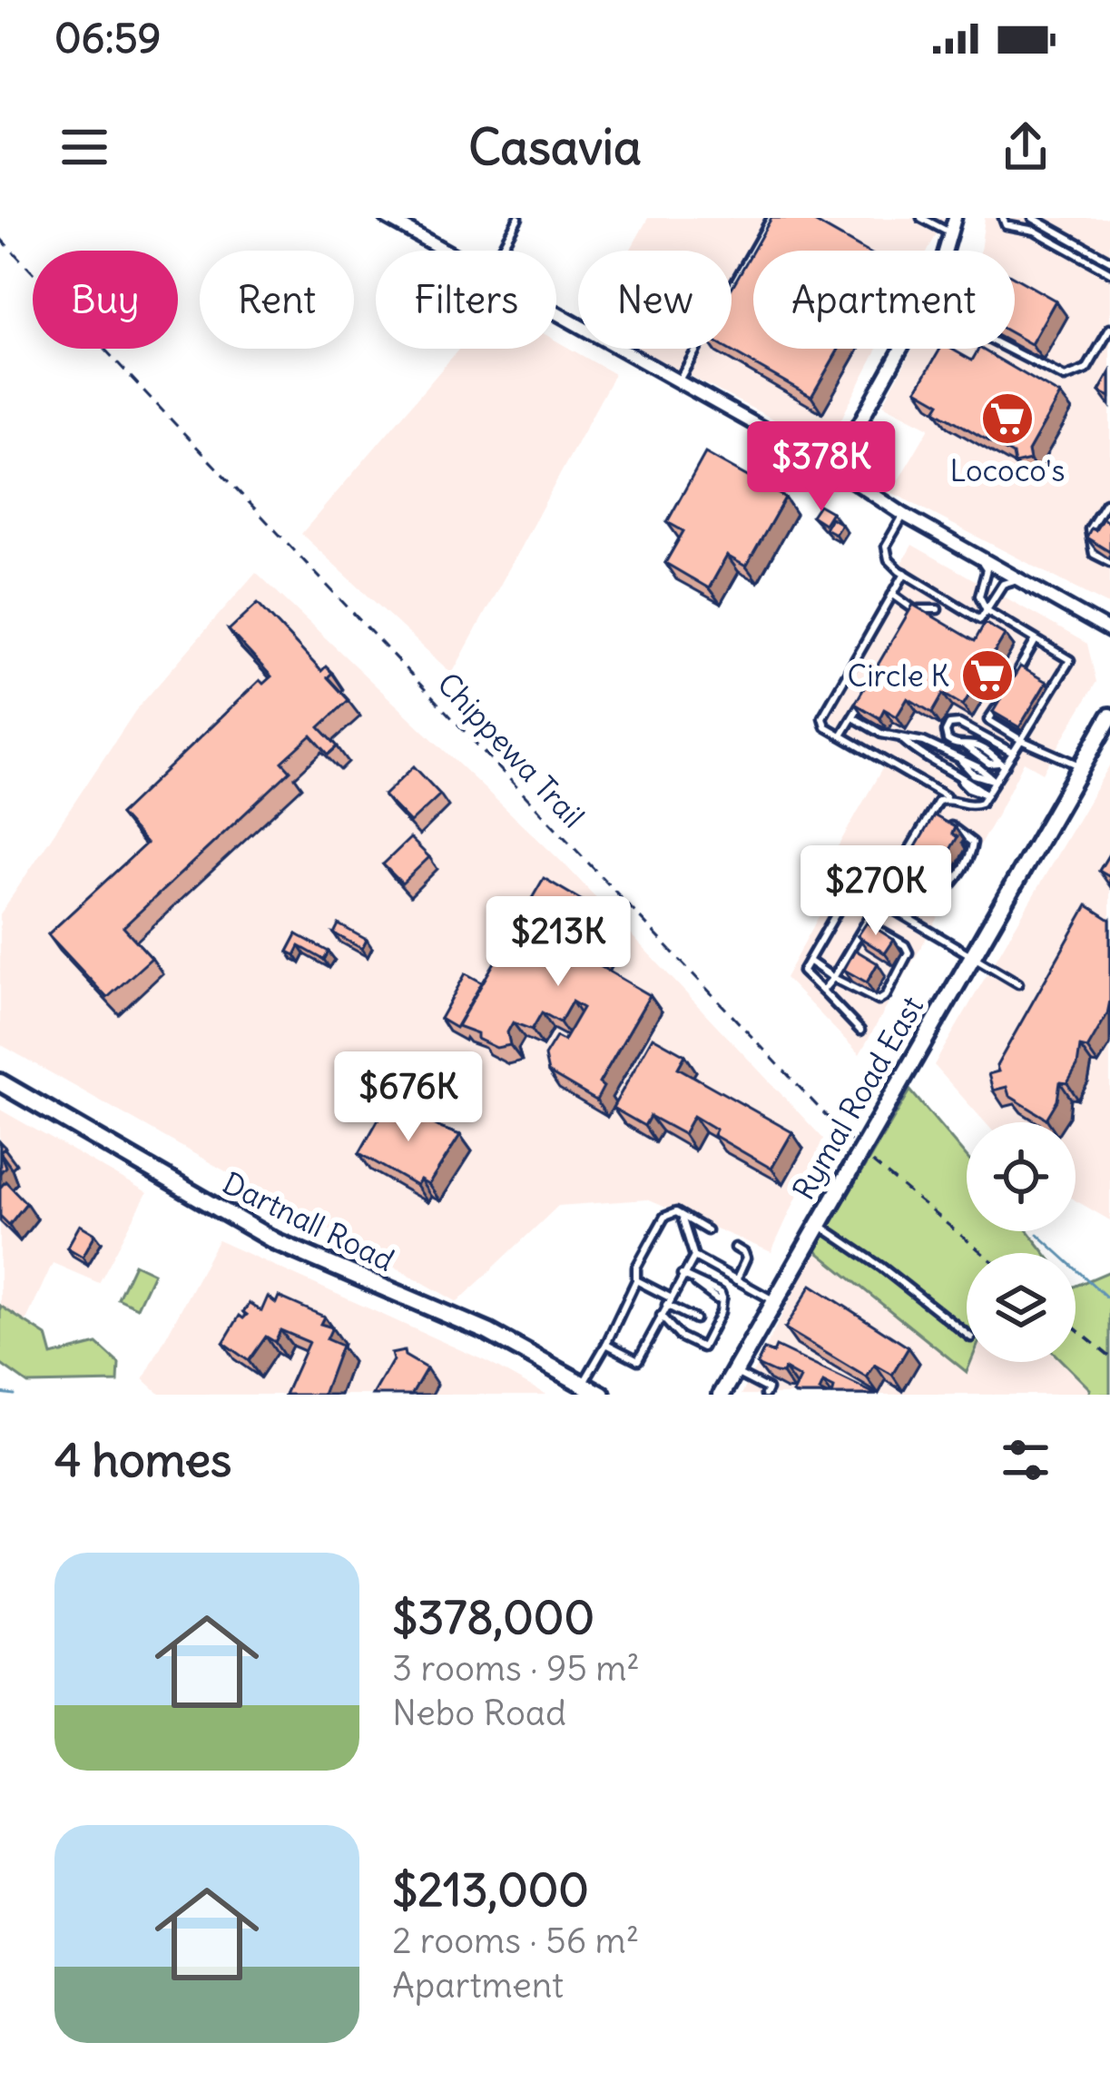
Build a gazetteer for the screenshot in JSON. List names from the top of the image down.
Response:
{
  "streets": {
    "main road": ["Rymal Road East", "Dartnall Road"],
    "path": ["Chippewa Trail"]
  },
  "crossings": [
    ["Chippewa Trail", "Rymal Road East"]
  ],
  "places": {
    "supermarket": ["Lococo's", "Circle K"]
  },
  "page": {
    "status": "06:59",
    "header": "Casavia",
    "chip": [
      "Buy",
      "Rent",
      "Filters",
      "New",
      "Apartment"
    ],
    "price": [
      "$378K",
      "$270K",
      "$213K",
      "$676K"
    ],
    "heading": "4 homes",
    "list": [
      {
        "name": "$378,000",
        "note": "3 rooms · 95 m² · Nebo Road"
      },
      {
        "name": "$213,000",
        "note": "2 rooms · 56 m² · Apartment"
      }
    ]
  }
}
